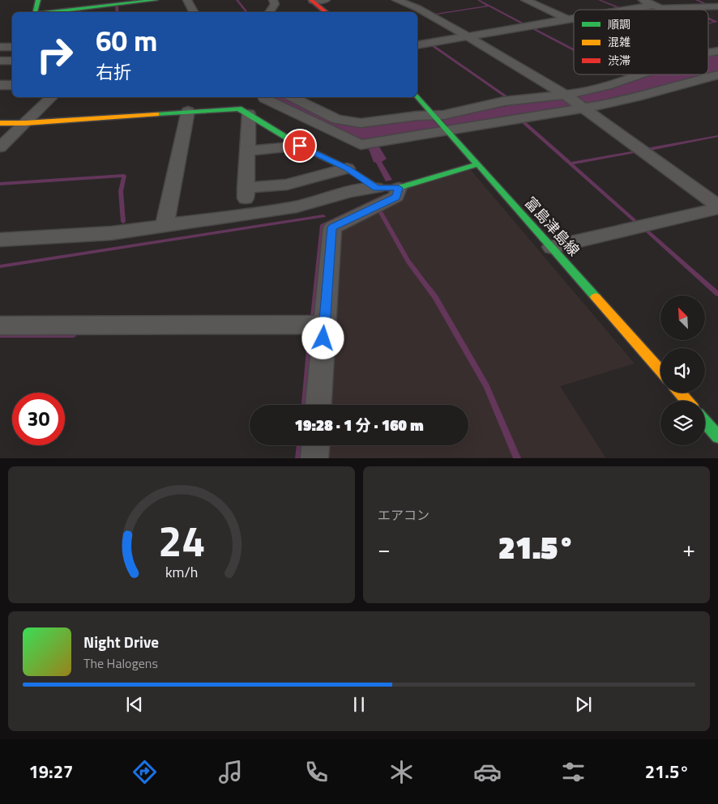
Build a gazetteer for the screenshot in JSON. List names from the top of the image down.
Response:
{
  "streets": {
    "street": ["富島津島線"]
  },
  "legend": ["順調", "混雑", "渋滞"],
  "north": "top left",
  "page": {
    "turn": ["60 m", "右折"],
    "limit": "30",
    "trip": "19:28 · 1 分 · 160 m",
    "tile": "エアコン",
    "heat": ["−", "21.5°", "+"],
    "song": ["Night Drive", "The Halogens"],
    "tabs": ["19:27", "21.5°"],
    "gauge": ["24", "km/h"]
  }
}
